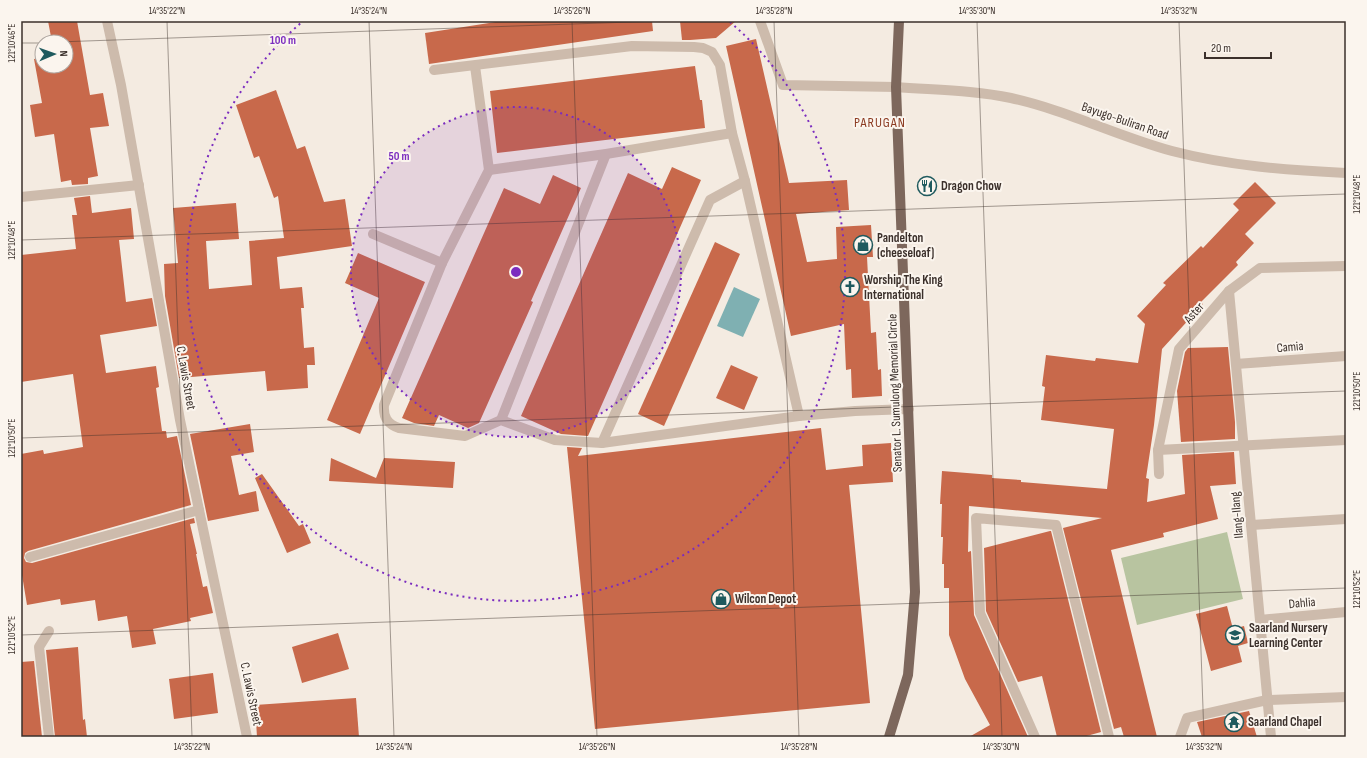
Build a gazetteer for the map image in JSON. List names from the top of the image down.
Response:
{
  "streets": {
    "main road": ["Senator L. Sumulong Memorial Circle"],
    "street": [
      "Bayugo-Buliran Road",
      "Aster",
      "Camia",
      "C. Lawis Street",
      "Ilang-Ilang",
      "Dahlia"
    ]
  },
  "crossings": [
    ["Bayugo-Buliran Road", "Senator L. Sumulong Memorial Circle"],
    ["Aster", "Ilang-Ilang"],
    ["Camia", "Ilang-Ilang"],
    ["Ilang-Ilang", "Dahlia"]
  ],
  "districts": ["PARUGAN"],
  "places": {
    "restaurant": ["Dragon Chow"],
    "shop": ["Pandelton (cheeseloaf)", "Wilcon Depot"],
    "church": ["Worship The King International"],
    "school or university": ["Saarland Nursery Learning Center"],
    "temple": ["Saarland Chapel"]
  },
  "scale_bar": "20 m",
  "north": "right",
  "coordinates": [
    "14°35'22\"N",
    "14°35'24\"N",
    "14°35'26\"N",
    "14°35'28\"N",
    "14°35'30\"N",
    "14°35'32\"N",
    "121°10'46\"E",
    "121°10'48\"E",
    "121°10'50\"E",
    "121°10'52\"E"
  ],
  "rings": ["100 m", "50 m"]
}
